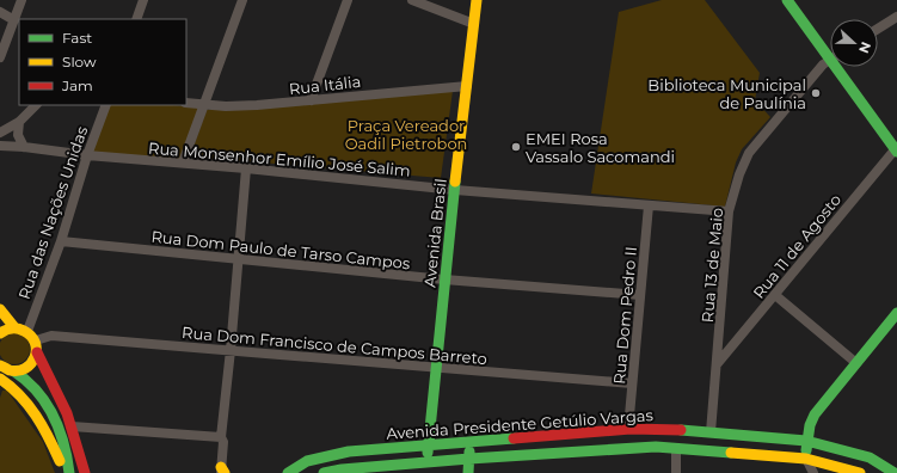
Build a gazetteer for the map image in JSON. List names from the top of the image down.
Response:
{
  "streets": {
    "main road": ["Avenida Brasil", "Avenida Presidente Getúlio Vargas"],
    "street": [
      "Rua Itália",
      "Rua Monsenhor Emílio José Salim",
      "Rua das Nações Unidas",
      "Rua 11 de Agosto",
      "Rua Dom Paulo de Tarso Campos",
      "Rua 13 de Maio",
      "Rua Dom Pedro II",
      "Rua Dom Francisco de Campos Barreto"
    ]
  },
  "crossings": [
    ["Rua Itália", "Avenida Brasil"],
    ["Rua Monsenhor Emílio José Salim", "Rua das Nações Unidas"],
    ["Rua Monsenhor Emílio José Salim", "Avenida Brasil"],
    ["Rua Monsenhor Emílio José Salim", "Rua 13 de Maio"],
    ["Rua Monsenhor Emílio José Salim", "Rua Dom Pedro II"],
    ["Rua das Nações Unidas", "Rua Dom Paulo de Tarso Campos"],
    ["Avenida Brasil", "Rua Dom Paulo de Tarso Campos"],
    ["Avenida Brasil", "Rua Dom Francisco de Campos Barreto"],
    ["Avenida Brasil", "Avenida Presidente Getúlio Vargas"],
    ["Rua 11 de Agosto", "Rua 13 de Maio"],
    ["Rua Dom Paulo de Tarso Campos", "Rua Dom Pedro II"],
    ["Rua 13 de Maio", "Avenida Presidente Getúlio Vargas"],
    ["Rua Dom Pedro II", "Rua Dom Francisco de Campos Barreto"],
    ["Rua Dom Pedro II", "Avenida Presidente Getúlio Vargas"]
  ],
  "parks": ["Praça Vereador Oadil Pietrobon"],
  "places": ["Biblioteca Municipal de Paulínia", "EMEI Rosa Vassalo Sacomandi"],
  "legend": ["Fast", "Slow", "Jam"],
  "north": "right"
}
